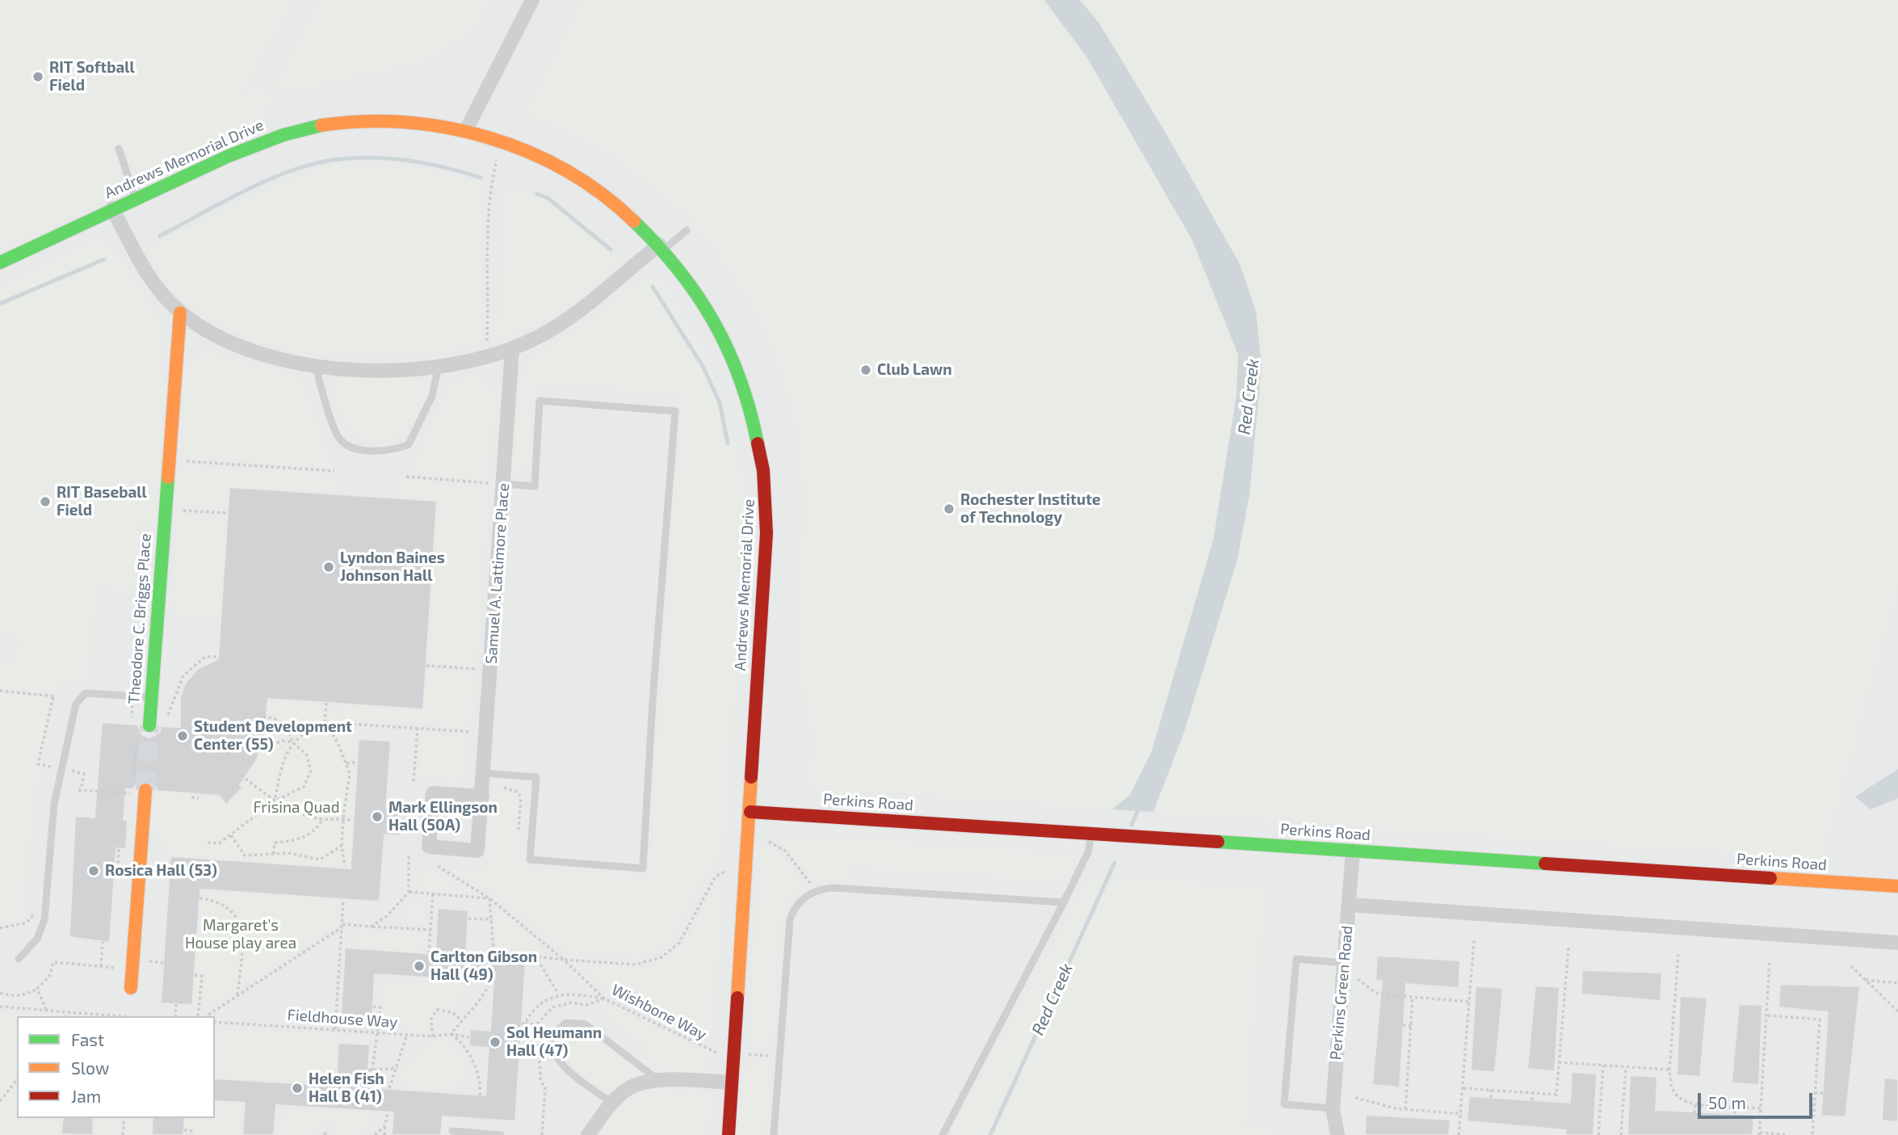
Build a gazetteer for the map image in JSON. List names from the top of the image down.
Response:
{
  "streets": {
    "street": [
      "Andrews Memorial Drive",
      "Samuel A. Lattimore Place",
      "Theodore C. Briggs Place",
      "Perkins Road",
      "Perkins Green Road"
    ],
    "path": ["Wishbone Way", "Fieldhouse Way"]
  },
  "crossings": [
    ["Andrews Memorial Drive", "Perkins Road"],
    ["Perkins Road", "Perkins Green Road"]
  ],
  "water": ["Red Creek"],
  "parks": ["Frisina Quad", "Margaret's House play area"],
  "places": [
    "RIT Softball Field",
    "Club Lawn",
    "RIT Baseball Field",
    "Rochester Institute of Technology",
    "Lyndon Baines Johnson Hall",
    "Student Development Center (55)",
    "Mark Ellingson Hall (50A)",
    "Rosica Hall (53)",
    "Carlton Gibson Hall (49)",
    "Sol Heumann Hall (47)",
    "Helen Fish Hall B (41)"
  ],
  "legend": ["Fast", "Slow", "Jam"],
  "scale_bar": "50 m"
}
